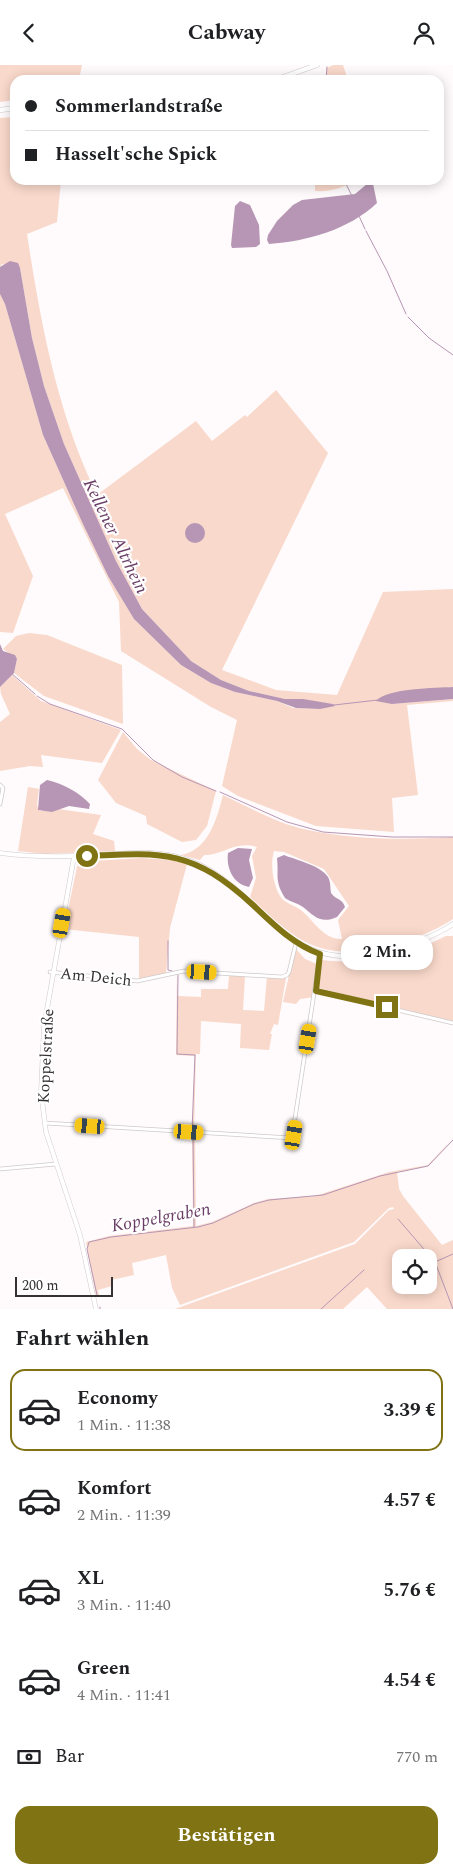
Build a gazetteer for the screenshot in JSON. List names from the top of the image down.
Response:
{
  "streets": {
    "street": ["Am Deich", "Koppelstraße"]
  },
  "crossings": [
    ["Am Deich", "Koppelstraße"]
  ],
  "water": ["Kellener Altrhein", "Koppelgraben"],
  "scale_bar": "200 m",
  "page": {
    "header": "Cabway",
    "banner": ["Sommerlandstraße", "Hasselt'sche Spick"],
    "bubble": "2 Min.",
    "scale": "200 m",
    "heading": "Fahrt wählen",
    "list": [
      {
        "name": "Economy",
        "note": "1 Min. · 11:38",
        "value": "3.39 €"
      },
      {
        "name": "Komfort",
        "note": "2 Min. · 11:39",
        "value": "4.57 €"
      },
      {
        "name": "XL",
        "note": "3 Min. · 11:40",
        "value": "5.76 €"
      },
      {
        "name": "Green",
        "note": "4 Min. · 11:41",
        "value": "4.54 €"
      }
    ],
    "pay": ["Bar", "770 m"],
    "buttons": "Bestätigen"
  }
}
